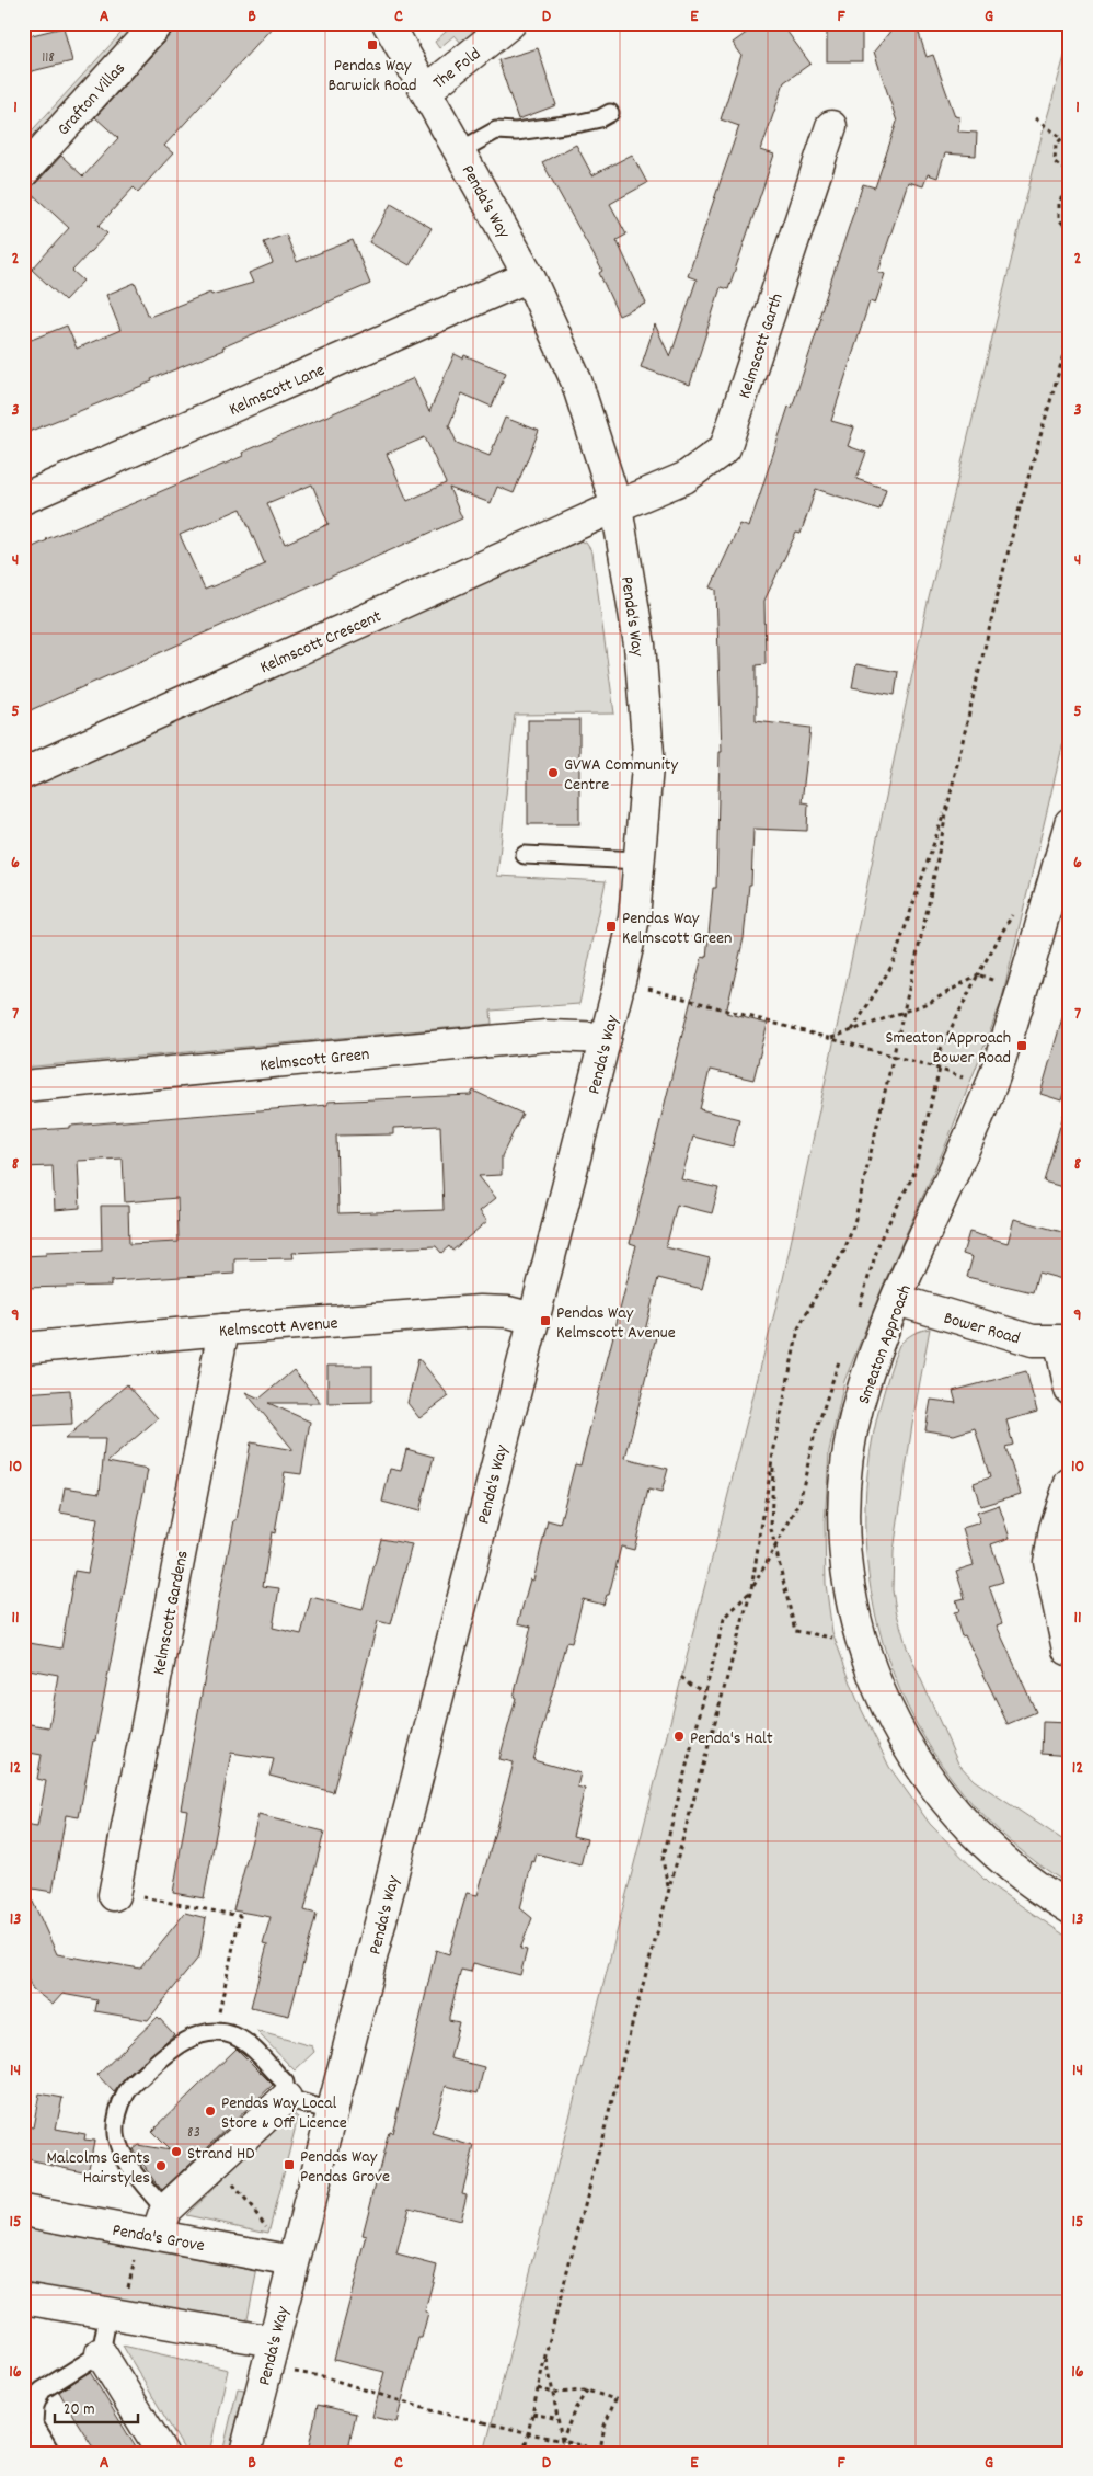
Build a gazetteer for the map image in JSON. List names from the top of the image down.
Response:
{
  "streets": {
    "street": [
      "The Fold",
      "Grafton Villas",
      "Penda's Way",
      "Kelmscott Garth",
      "Kelmscott Lane",
      "Kelmscott Crescent",
      "Kelmscott Green",
      "Kelmscott Avenue",
      "Bower Road",
      "Smeaton Approach",
      "Kelmscott Gardens",
      "Penda's Grove"
    ]
  },
  "crossings": [
    ["The Fold", "Penda's Way"],
    ["Penda's Way", "Kelmscott Garth"],
    ["Penda's Way", "Kelmscott Lane"],
    ["Penda's Way", "Kelmscott Crescent"],
    ["Penda's Way", "Kelmscott Green"],
    ["Penda's Way", "Kelmscott Avenue"],
    ["Penda's Way", "Penda's Grove"],
    ["Kelmscott Garth", "Kelmscott Crescent"],
    ["Kelmscott Avenue", "Kelmscott Gardens"],
    ["Bower Road", "Smeaton Approach"]
  ],
  "places": {
    "transit": [
      "Pendas Way Barwick Road",
      "Pendas Way Kelmscott Green",
      "Smeaton Approach Bower Road",
      "Pendas Way Kelmscott Avenue",
      "Pendas Way Pendas Grove"
    ],
    "other": [
      "GVWA Community Centre",
      "Penda's Halt",
      "Pendas Way Local Store & Off Licence",
      "Strand HD",
      "Malcolms Gents Hairstyles"
    ]
  },
  "house_numbers": ["118", "83"],
  "scale_bar": "20 m",
  "grid": {
    "columns": [
      "A",
      "B",
      "C",
      "D",
      "E",
      "F",
      "G"
    ],
    "rows": [
      "1",
      "2",
      "3",
      "4",
      "5",
      "6",
      "7",
      "8",
      "9",
      "10",
      "11",
      "12",
      "13",
      "14",
      "15",
      "16"
    ]
  }
}
